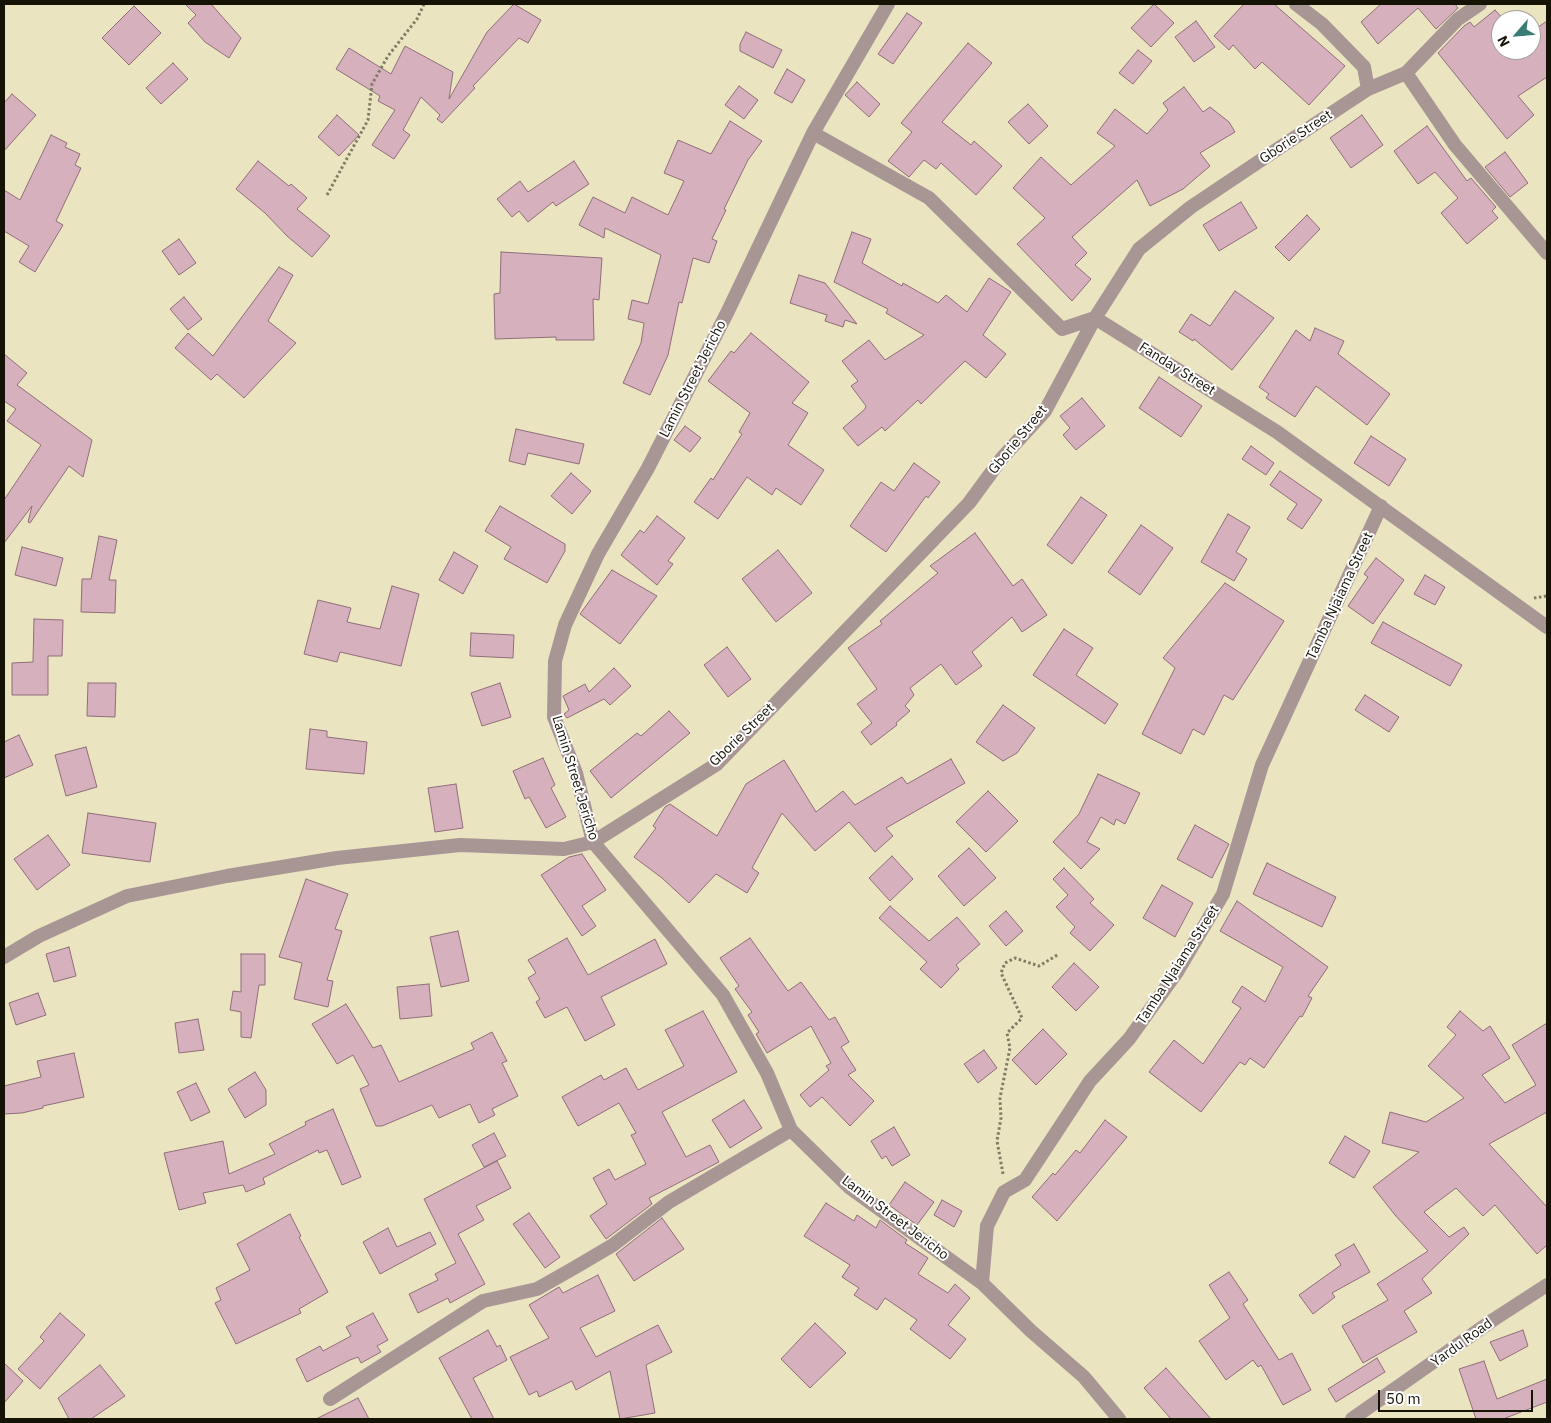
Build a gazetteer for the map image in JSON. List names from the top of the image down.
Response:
{
  "streets": {
    "street": [
      "Gborie Street",
      "Fanday Street",
      "Lamin Street Jericho",
      "Tamba Njaiama Street",
      "Yardu Road"
    ]
  },
  "crossings": [
    ["Gborie Street", "Fanday Street"],
    ["Gborie Street", "Lamin Street Jericho"],
    ["Fanday Street", "Tamba Njaiama Street"]
  ],
  "scale_bar": "50 m",
  "north": "bottom left"
}
